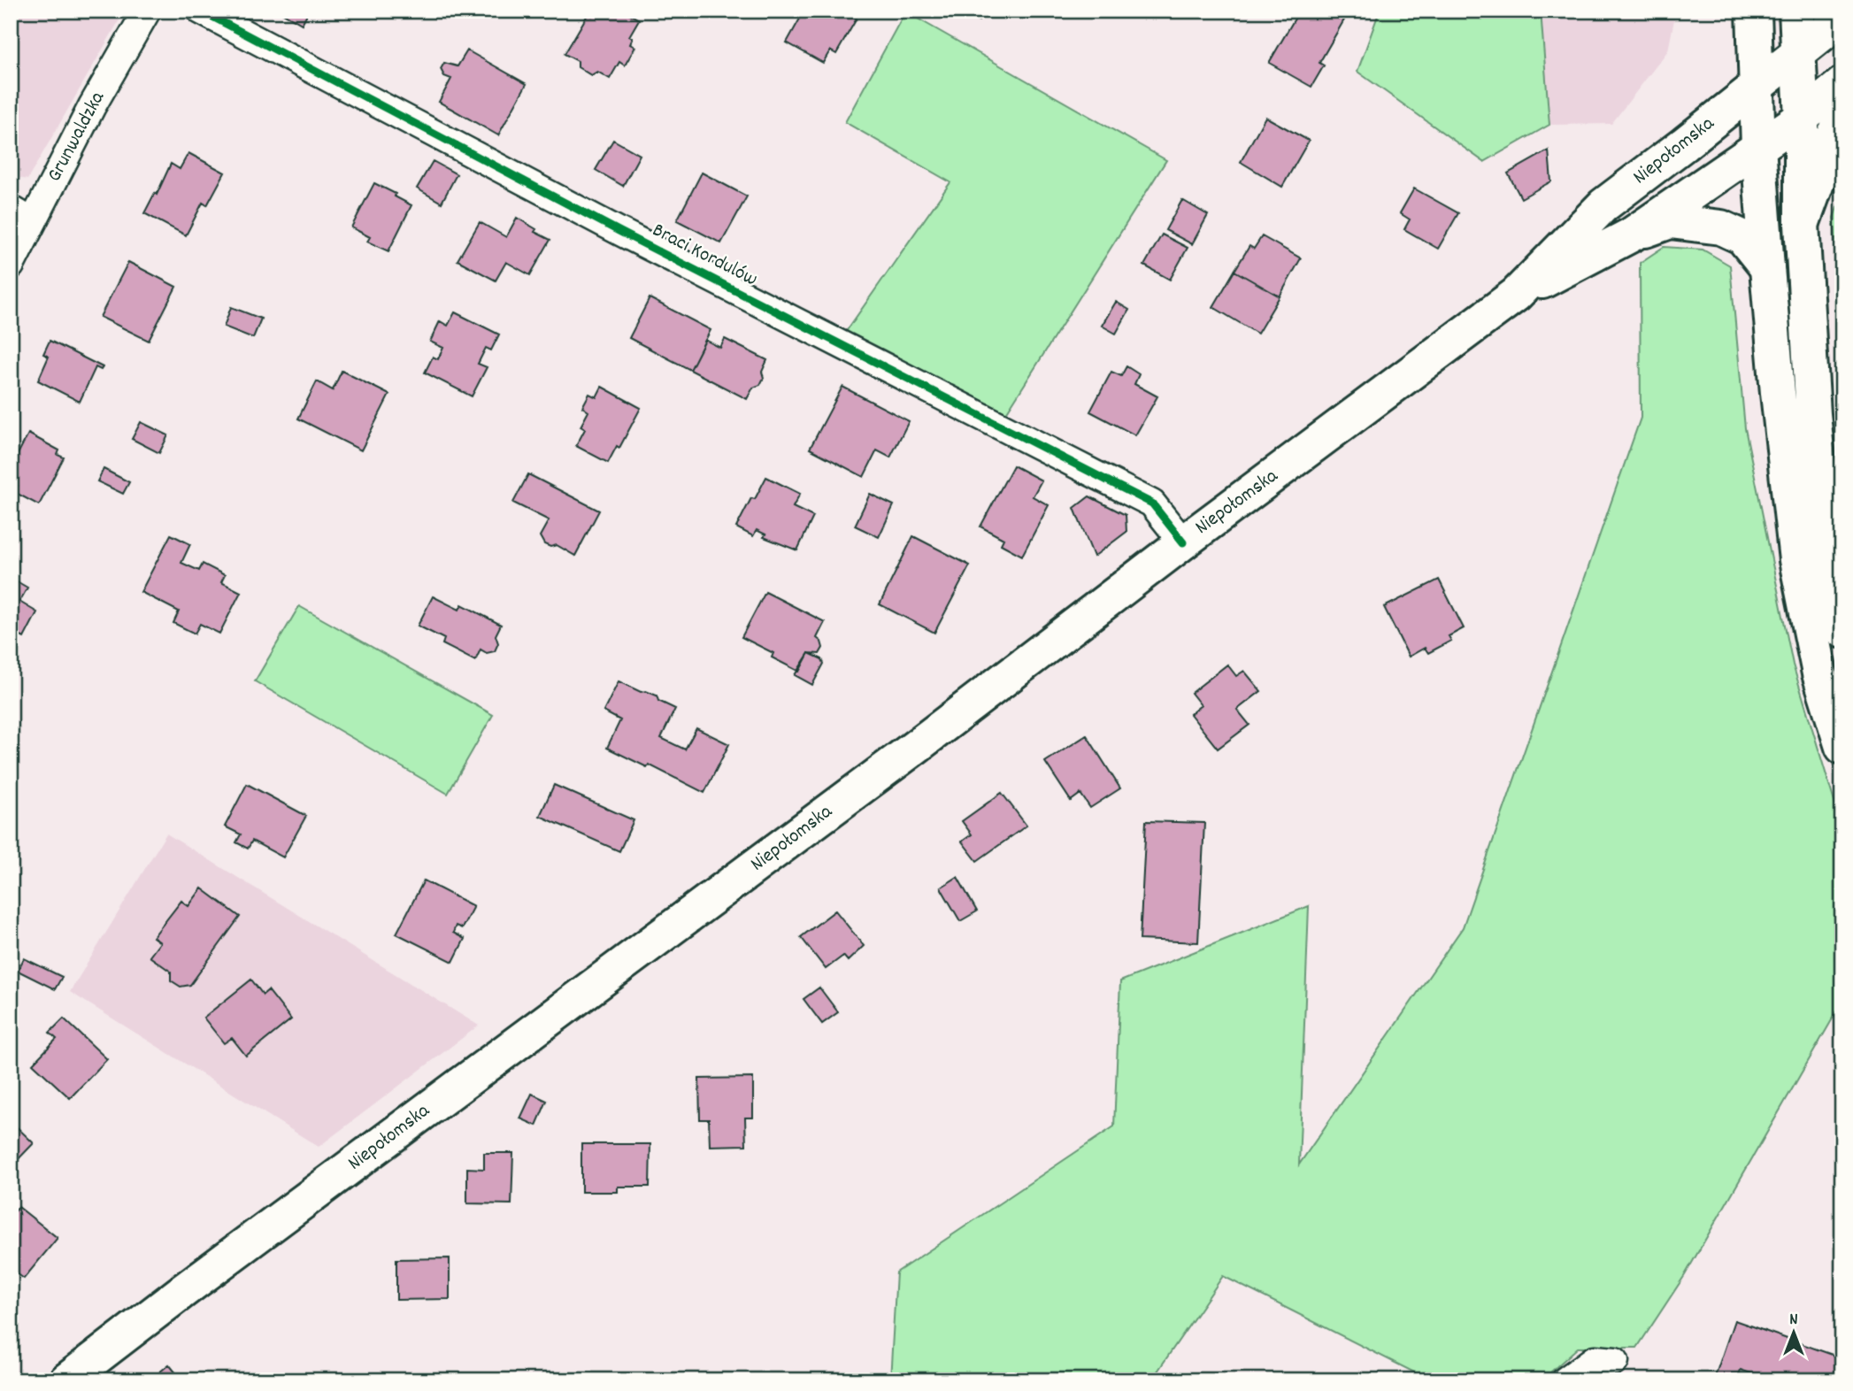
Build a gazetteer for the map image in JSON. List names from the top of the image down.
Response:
{
  "streets": {
    "main road": ["Niepołomska"],
    "street": ["Grunwaldzka", "Braci Kordulów"]
  },
  "crossings": [
    ["Niepołomska", "Braci Kordulów"]
  ],
  "north": "top"
}
